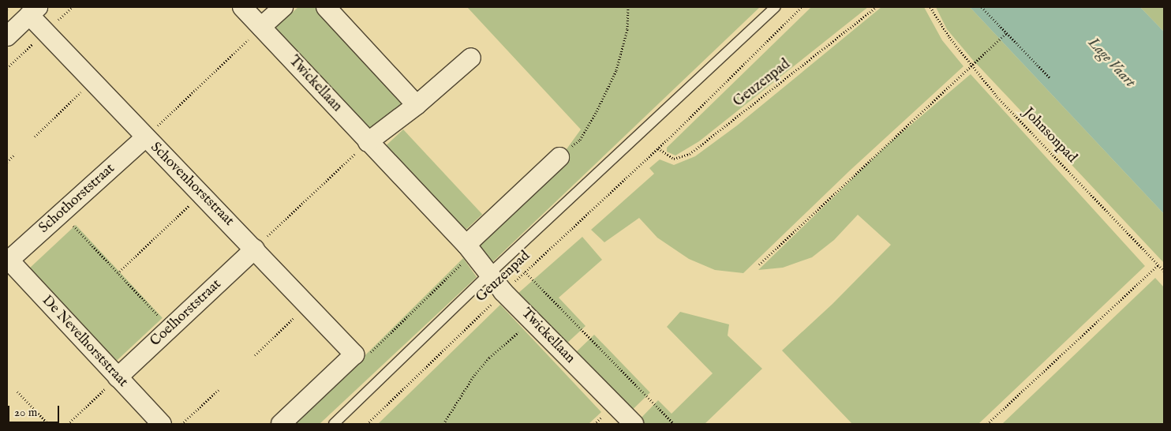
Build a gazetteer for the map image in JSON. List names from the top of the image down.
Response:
{
  "streets": {
    "street": [
      "Twickellaan",
      "Schovenhorststraat",
      "Schothorststraat",
      "Coelhorststraat",
      "De Nevelhorststraat"
    ],
    "path": ["Geuzenpad", "Johnsonpad"]
  },
  "crossings": [
    ["Geuzenpad", "Twickellaan"],
    ["Schovenhorststraat", "Schothorststraat"],
    ["Schovenhorststraat", "Coelhorststraat"],
    ["Schothorststraat", "De Nevelhorststraat"],
    ["Coelhorststraat", "De Nevelhorststraat"]
  ],
  "water": ["Lage Vaart"],
  "scale_bar": "20 m"
}
